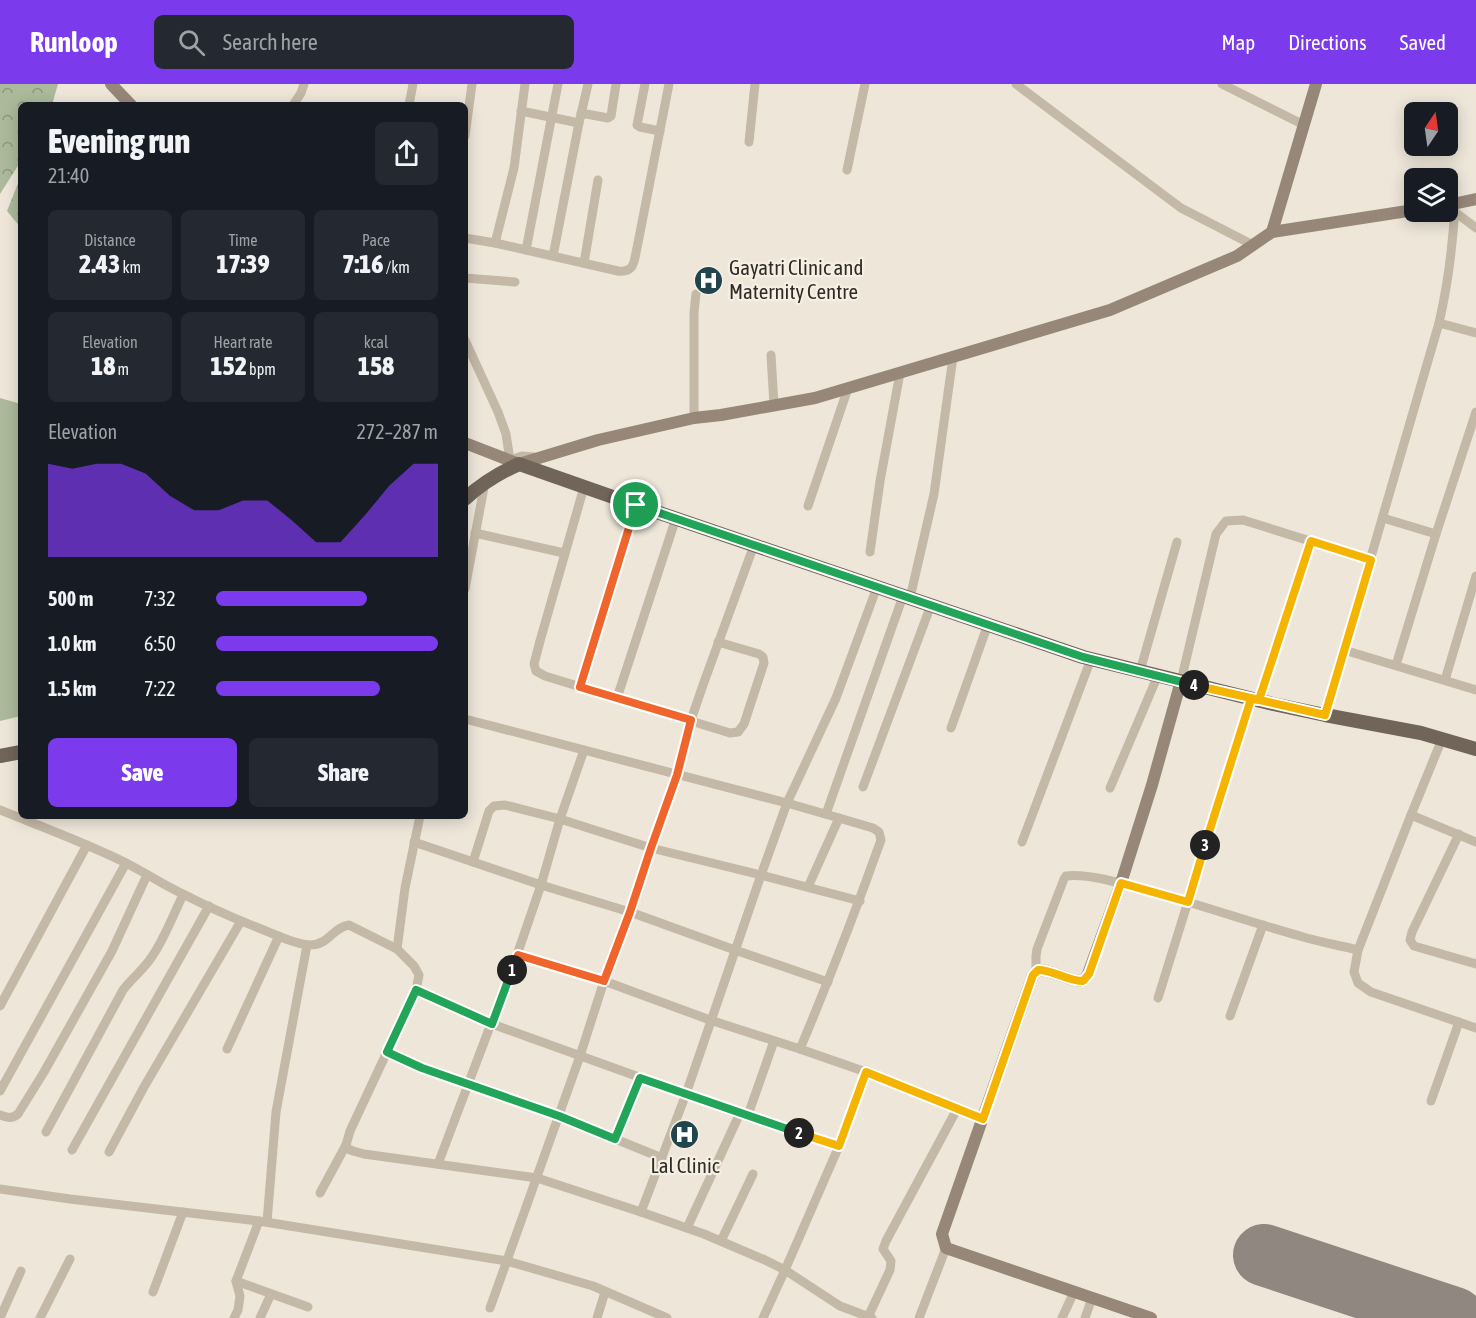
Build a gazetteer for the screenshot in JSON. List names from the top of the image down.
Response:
{
  "places": {
    "hospital": ["Gayatri Clinic and Maternity Centre", "Lal Clinic"]
  },
  "north": "top",
  "page": {
    "header": "Runloop",
    "search": "Search here",
    "nav": ["Map", "Directions", "Saved"],
    "heading": ["Evening run", "21:40"],
    "stats": [
      ["Distance", "2.43 km"],
      ["Time", "17:39"],
      ["Pace", "7:16 /km"],
      ["Elevation", "18 m"],
      ["Heart rate", "152 bpm"],
      ["kcal", "158"]
    ],
    "chart": ["Elevation", "272–287 m"],
    "list": [
      {
        "name": "500 m",
        "note": "7:32"
      },
      {
        "name": "1.0 km",
        "note": "6:50"
      },
      {
        "name": "1.5 km",
        "note": "7:22"
      }
    ],
    "pins": [
      "4",
      "3",
      "1",
      "2"
    ],
    "buttons": ["Save", "Share"]
  }
}
